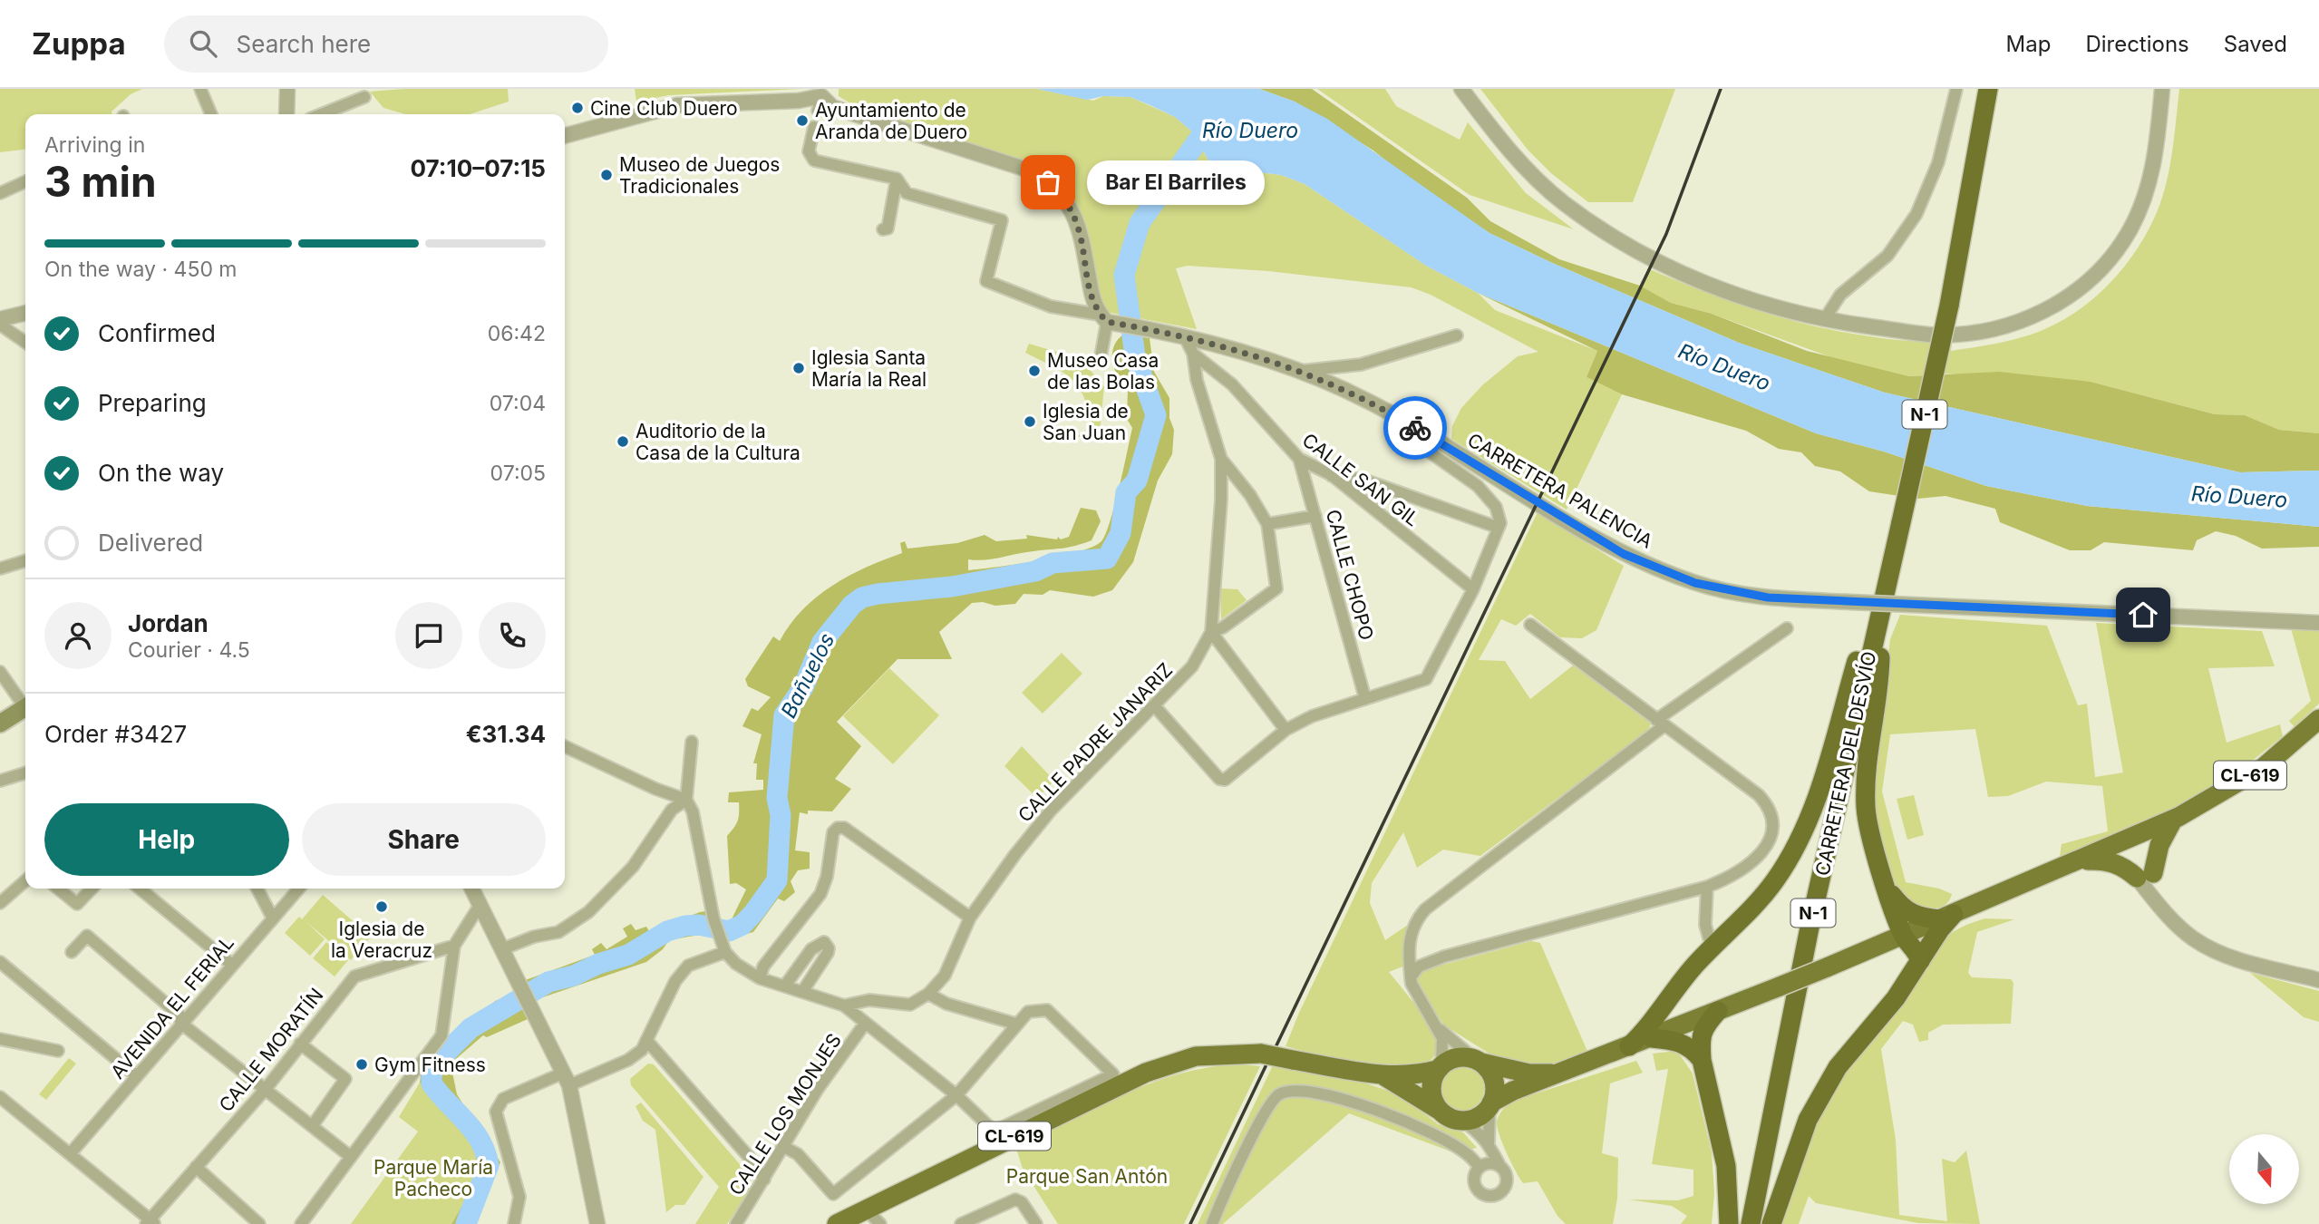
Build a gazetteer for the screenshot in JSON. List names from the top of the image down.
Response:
{
  "streets": {
    "highway": ["N-1", "CARRETERA DEL DESVÍO"],
    "main road": ["CL-619"],
    "street": [
      "CALLE SAN GIL",
      "CARRETERA PALENCIA",
      "CALLE CHOPO",
      "CALLE PADRE JANARIZ",
      "AVENIDA EL FERIAL",
      "CALLE MORATÍN",
      "CALLE LOS MONJES"
    ]
  },
  "crossings": [
    ["N-1", "CARRETERA DEL DESVÍO"],
    ["N-1", "CL-619"],
    ["CALLE SAN GIL", "CARRETERA PALENCIA"],
    ["CALLE SAN GIL", "CALLE CHOPO"]
  ],
  "water": ["Río Duero", "Bañuelos"],
  "parks": ["Parque María Pacheco", "Parque San Antón"],
  "places": [
    "Cine Club Duero",
    "Ayuntamiento de Aranda de Duero",
    "Museo de Juegos Tradicionales",
    "Bar El Barriles",
    "Iglesia Santa María la Real",
    "Museo Casa de las Bolas",
    "Iglesia de San Juan",
    "Auditorio de la Casa de la Cultura",
    "Iglesia de la Veracruz",
    "Gym Fitness"
  ],
  "north": "bottom",
  "page": {
    "header": "Zuppa",
    "search": "Search here",
    "nav": ["Map", "Directions", "Saved"],
    "heading": ["3 min", "Arriving in", "07:10–07:15"],
    "panel": [
      "Jordan",
      "Courier · 4.5",
      "Order #3427",
      "€31.34"
    ],
    "bubble": "Bar El Barriles",
    "bar": "On the way · 450 m",
    "list": [
      ["Confirmed", "06:42"],
      ["Preparing", "07:04"],
      ["On the way", "07:05"],
      "Delivered"
    ],
    "buttons": ["Help", "Share"]
  }
}
